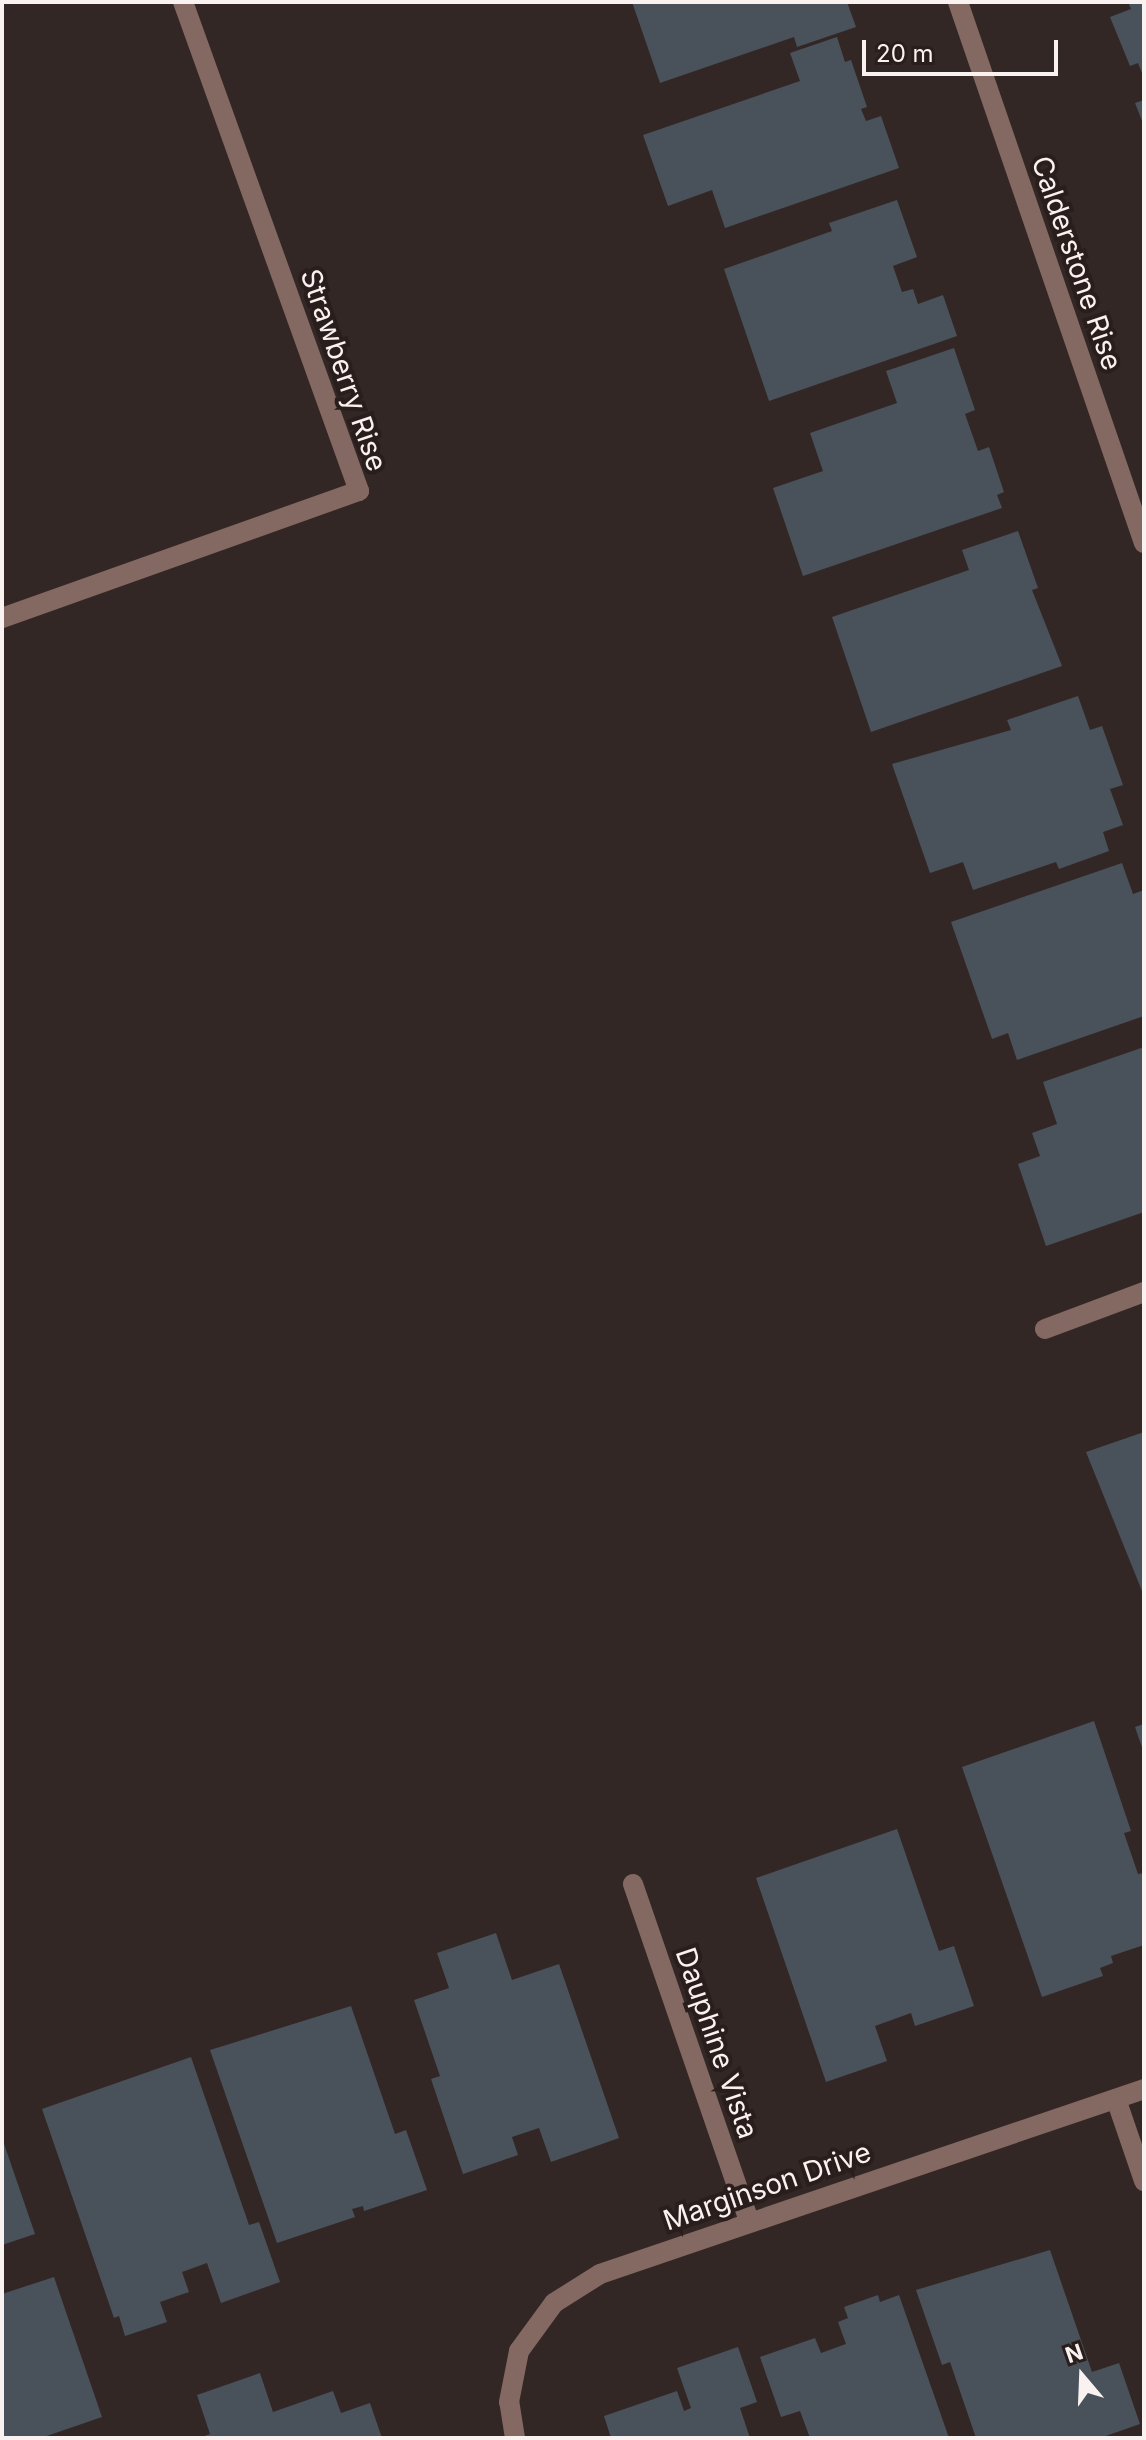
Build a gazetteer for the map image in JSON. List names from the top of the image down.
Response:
{
  "streets": {
    "street": [
      "Calderstone Rise",
      "Strawberry Rise",
      "Dauphine Vista",
      "Marginson Drive"
    ]
  },
  "crossings": [
    ["Dauphine Vista", "Marginson Drive"]
  ],
  "scale_bar": "20 m",
  "north": "top"
}
